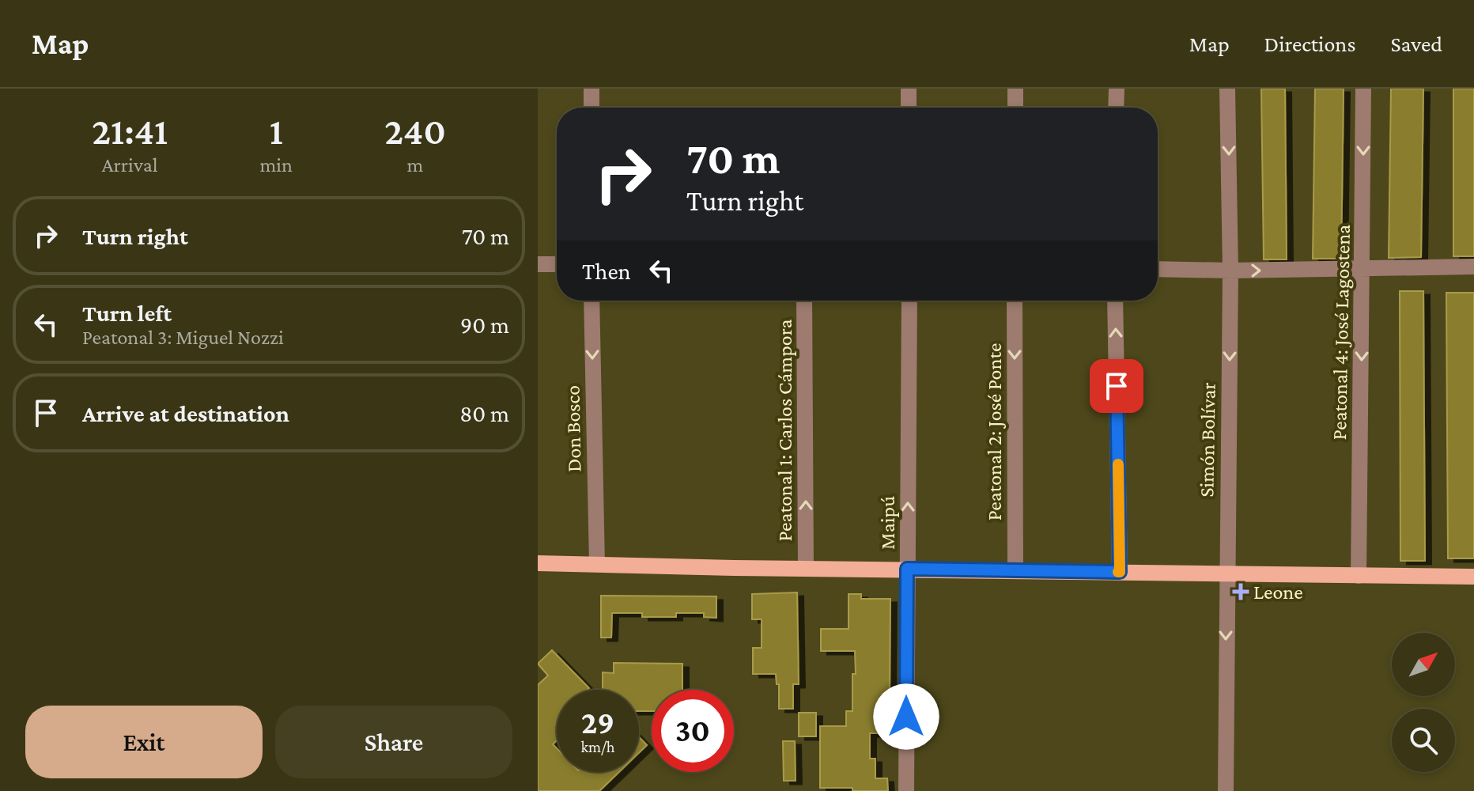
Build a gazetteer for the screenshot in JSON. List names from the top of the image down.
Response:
{
  "streets": {
    "street": [
      "Peatonal 4: José Lagostena",
      "Don Bosco",
      "Peatonal 1: Carlos Cámpora",
      "Peatonal 2: José Ponte",
      "Simón Bolívar",
      "Maipú"
    ]
  },
  "one_way": [
    "Peatonal 4: José Lagostena",
    "Don Bosco",
    "Peatonal 1: Carlos Cámpora",
    "Maipú"
  ],
  "places": {
    "health": ["Leone"]
  },
  "north": "top right",
  "page": {
    "header": "Map",
    "nav": ["Map", "Directions", "Saved"],
    "eta": [
      "21:41",
      "Arrival",
      "1",
      "min",
      "240",
      "m"
    ],
    "turn": ["70 m", "Turn right"],
    "list": [
      {
        "name": "Turn right",
        "value": "70 m"
      },
      {
        "name": "Turn left",
        "note": "Peatonal 3: Miguel Nozzi",
        "value": "90 m"
      },
      {
        "name": "Arrive at destination",
        "value": "80 m"
      }
    ],
    "then": "Then",
    "speed": "29 km/h",
    "limit": "30",
    "buttons": ["Exit", "Share"]
  }
}
